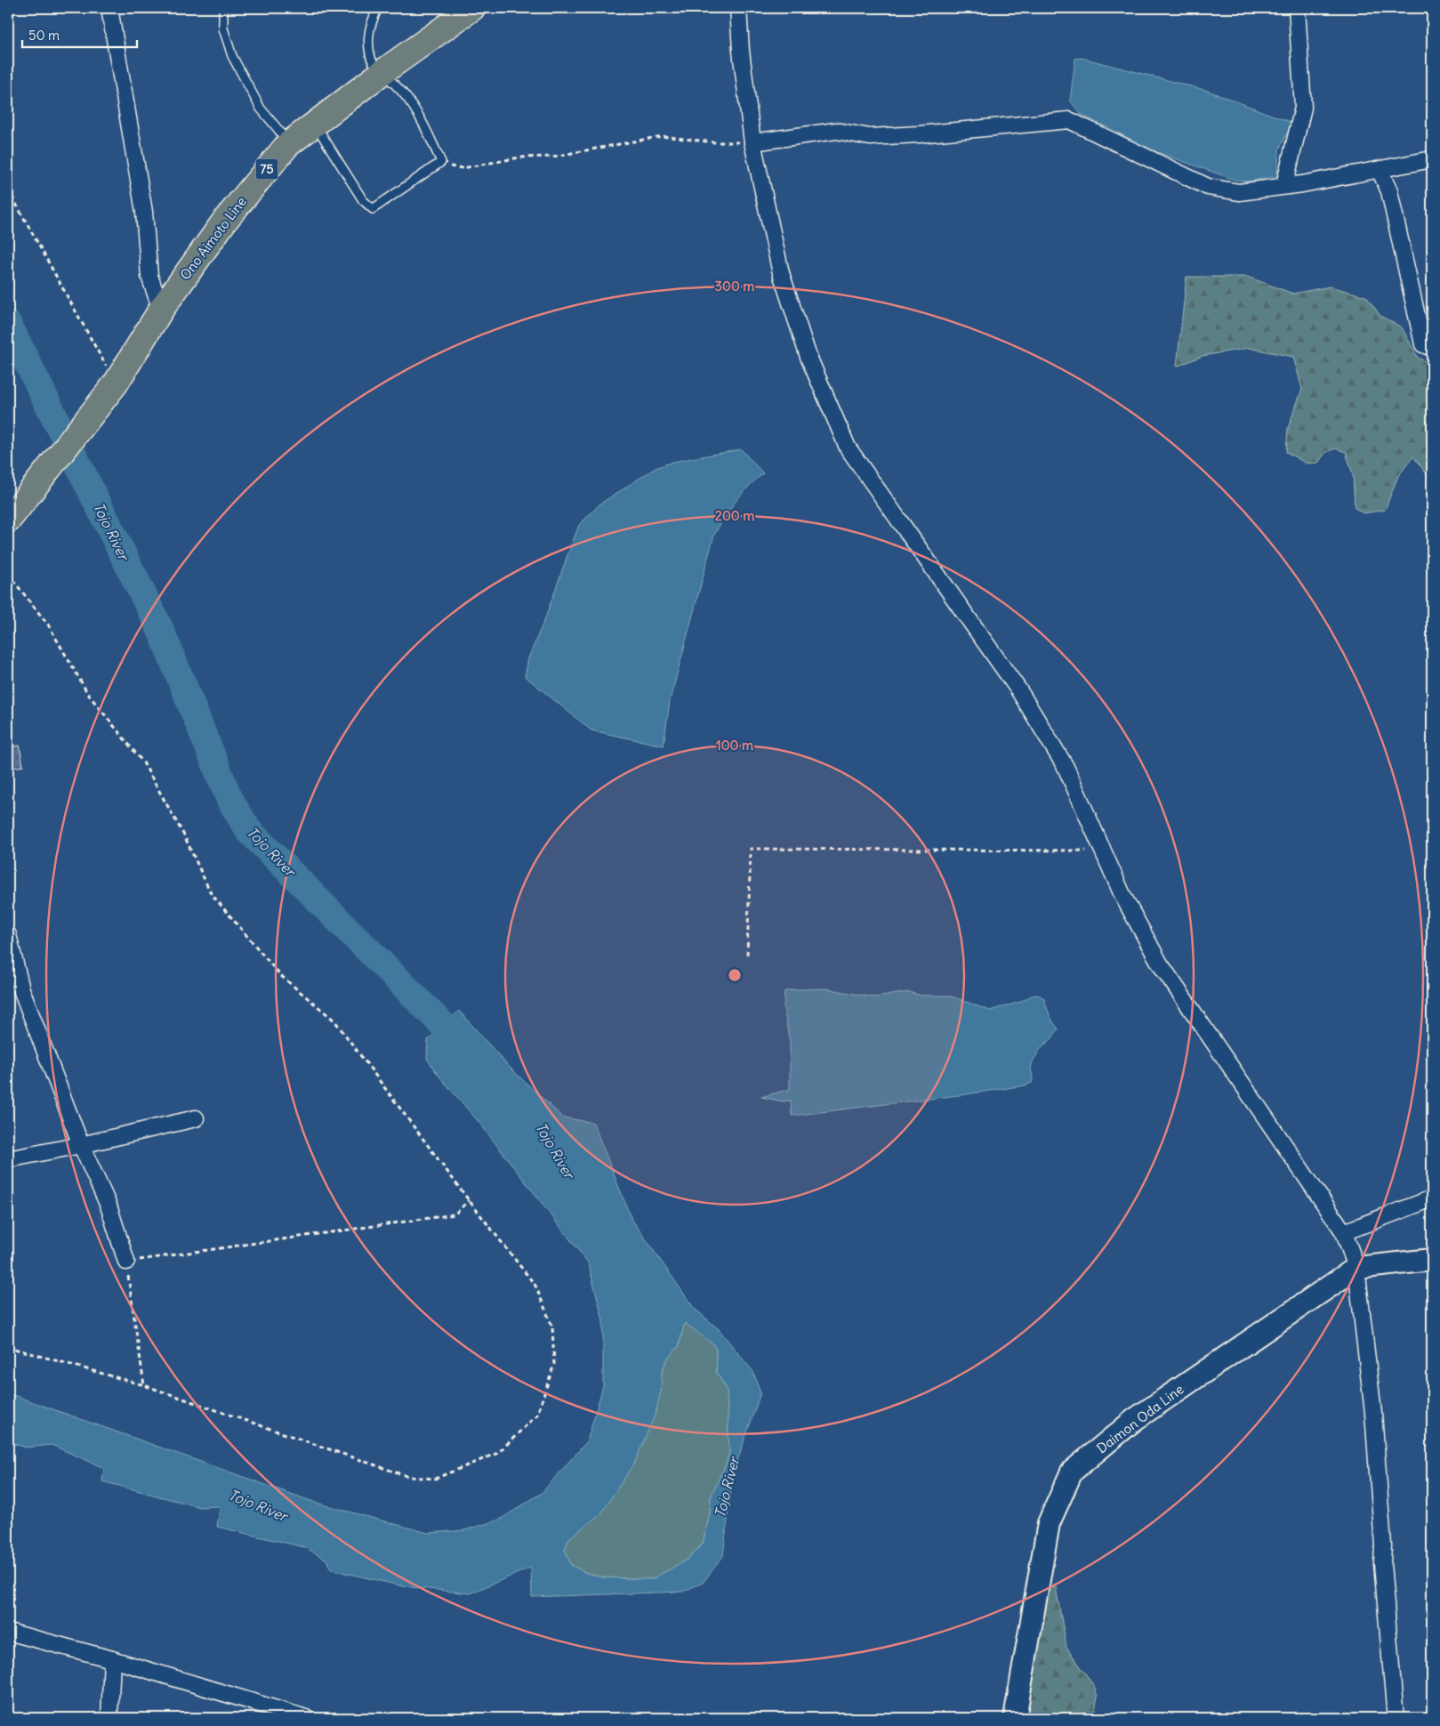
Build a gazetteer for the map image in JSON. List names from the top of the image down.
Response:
{
  "streets": {
    "main road": ["75", "Ono Aimoto Line", "Daimon Oda Line"]
  },
  "water": ["Tojo River"],
  "scale_bar": "50 m",
  "rings": ["300 m", "200 m", "100 m"]
}
